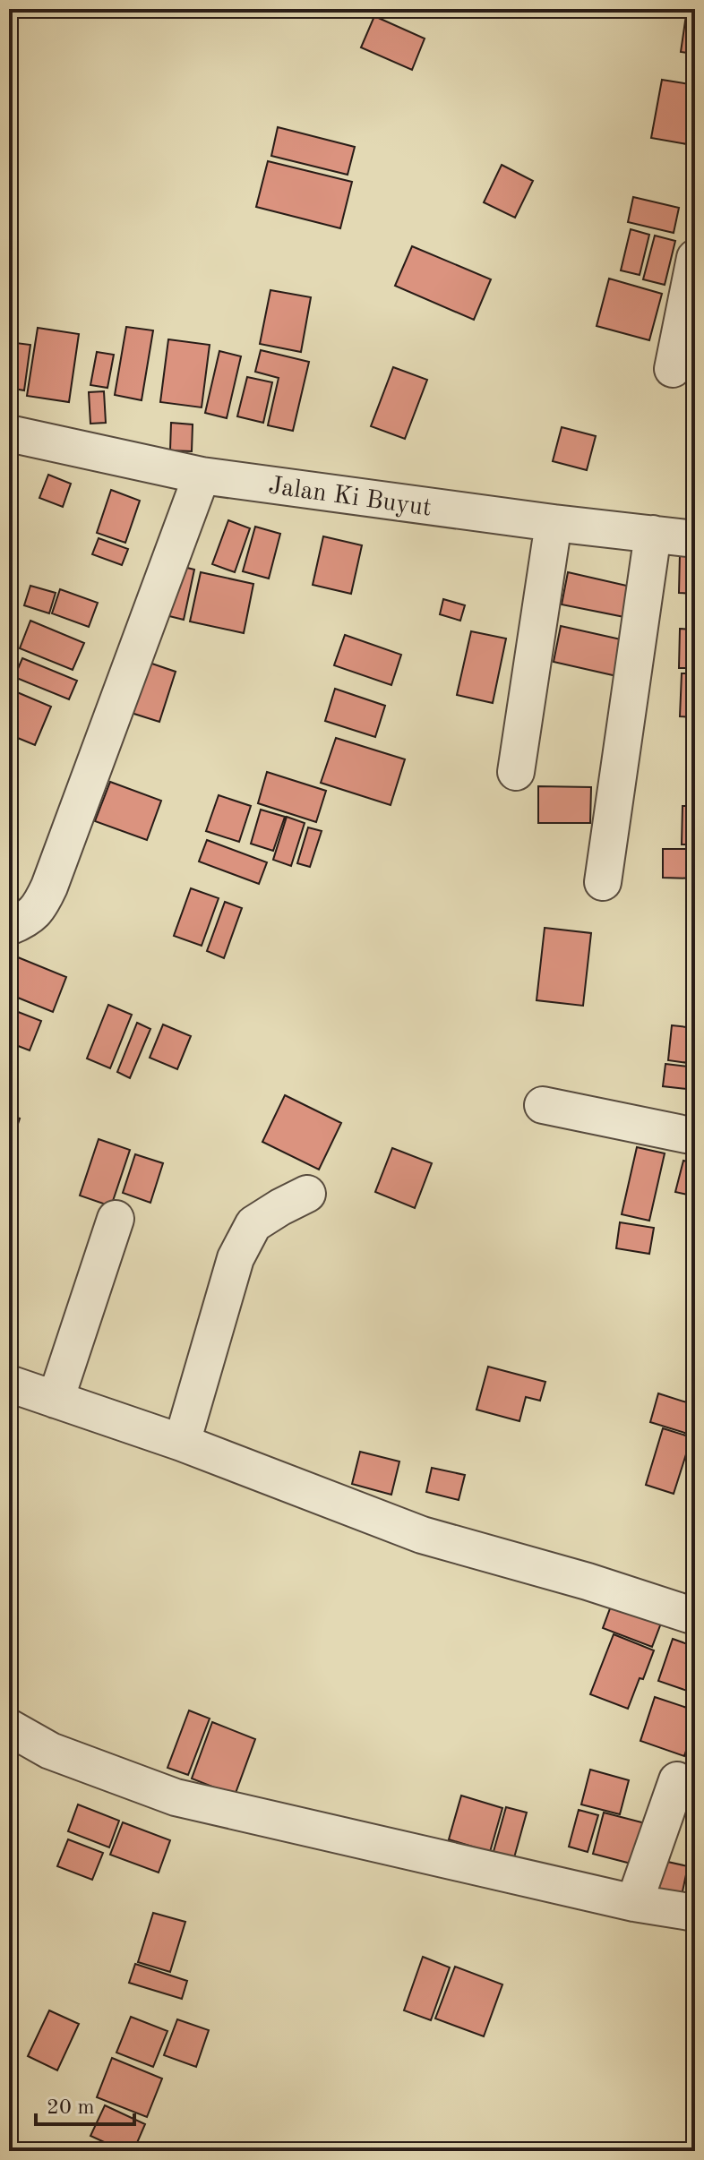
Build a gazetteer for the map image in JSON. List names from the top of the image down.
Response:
{
  "streets": {
    "street": ["Jalan Ki Buyut"]
  },
  "scale_bar": "20 m"
}
